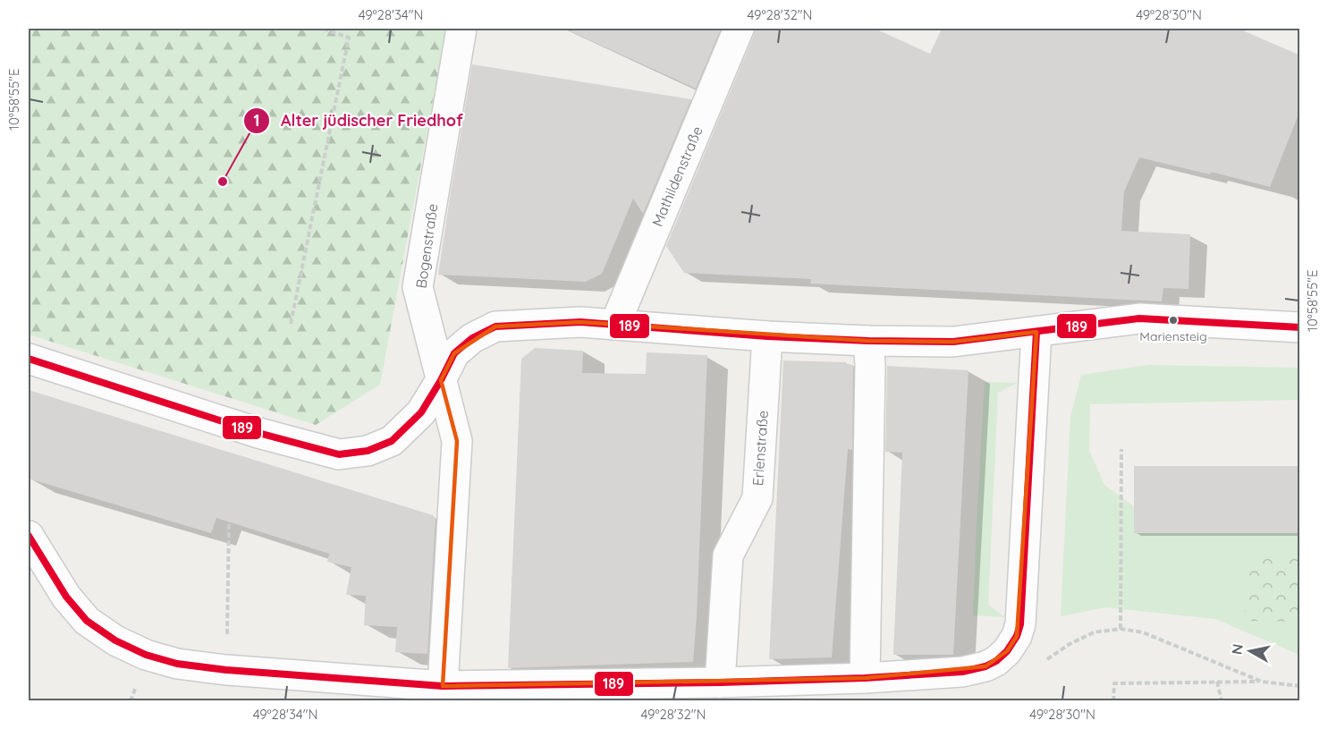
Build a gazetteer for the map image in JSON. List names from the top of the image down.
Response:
{
  "streets": {
    "street": ["Mathildenstraße", "Bogenstraße", "Erlenstraße"]
  },
  "places": ["Alter jüdischer Friedhof", "Mariensteig"],
  "lines": ["transit line 189"],
  "north": "left",
  "coordinates": [
    "49°28'34\"N",
    "49°28'32\"N",
    "49°28'30\"N",
    "10°58'55\"E"
  ]
}
